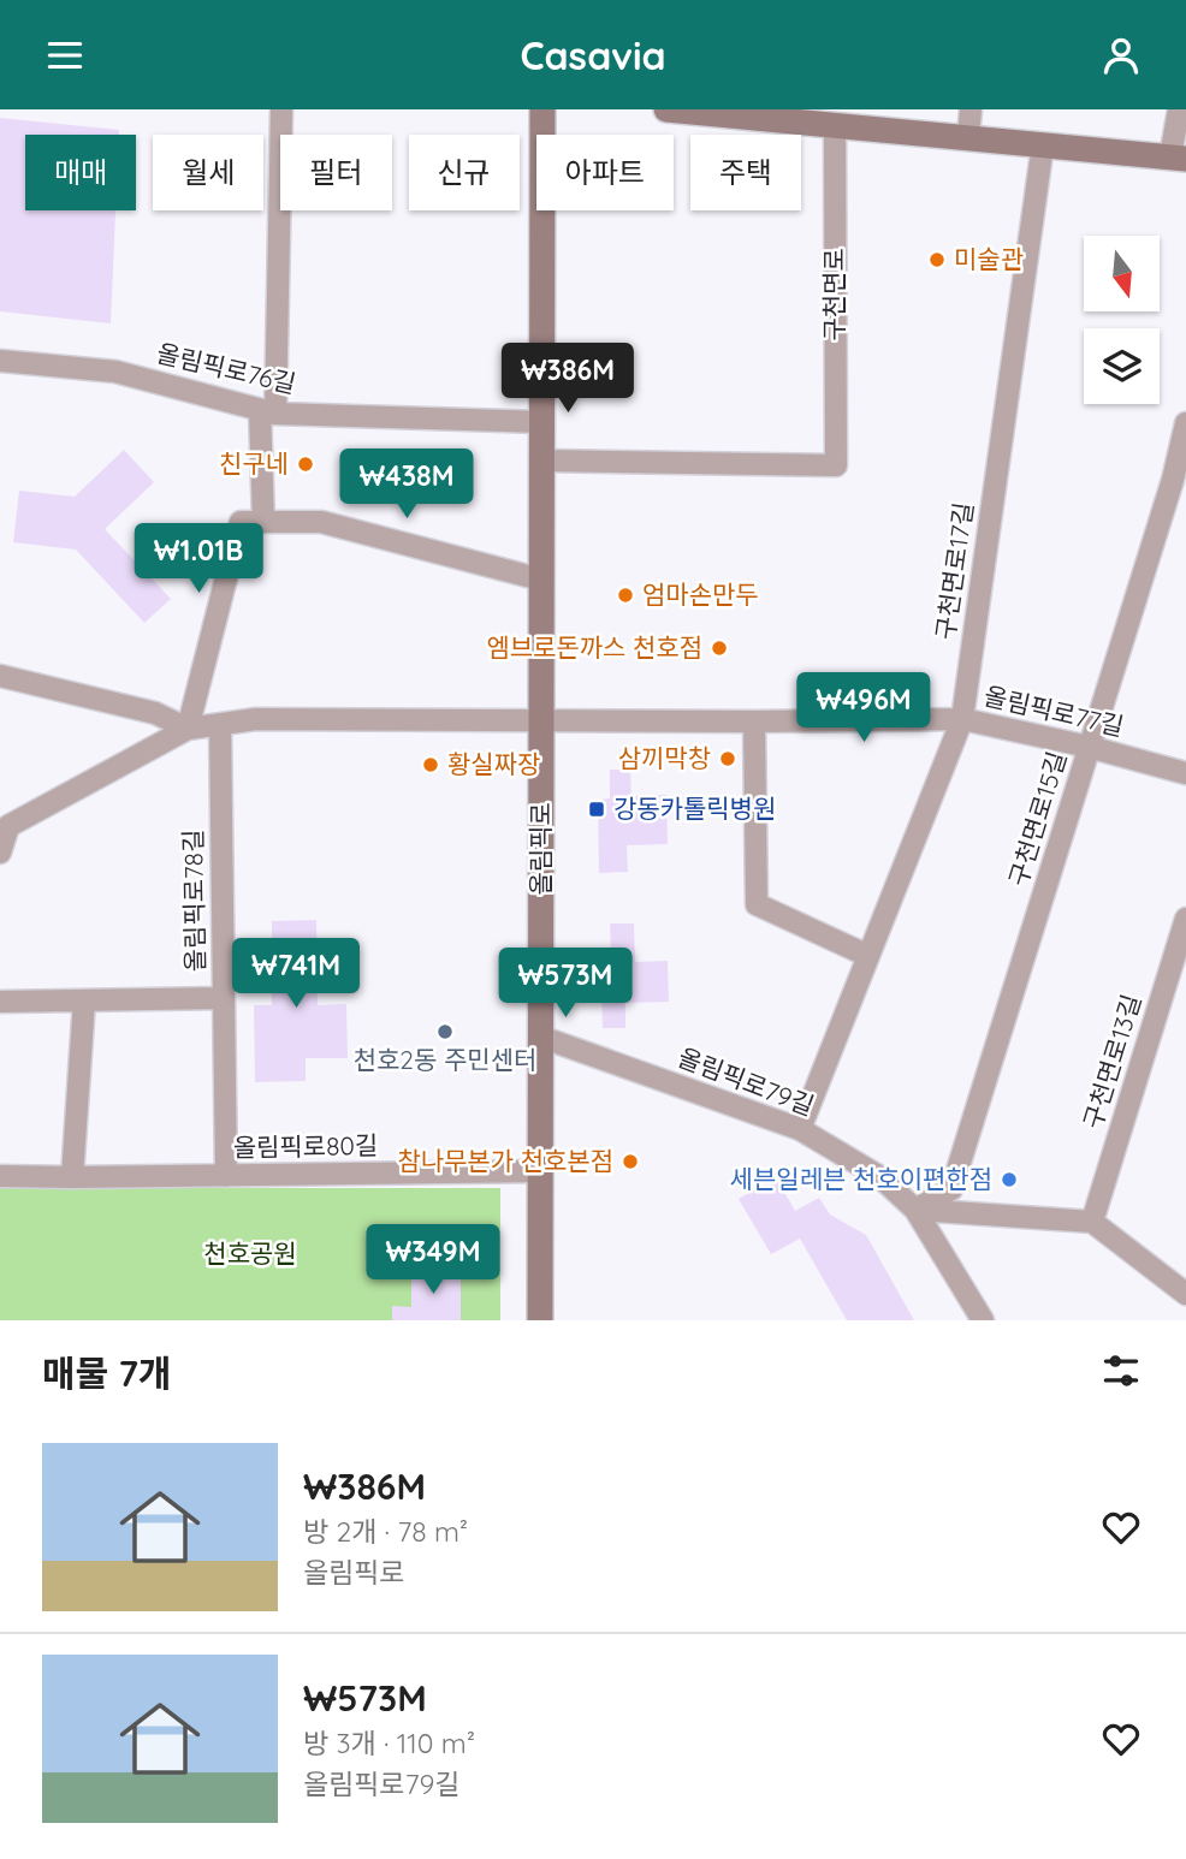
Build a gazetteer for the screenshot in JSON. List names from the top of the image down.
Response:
{
  "streets": {
    "main road": ["올림픽로"],
    "street": [
      "구천면로",
      "올림픽로76길",
      "구천면로17길",
      "올림픽로77길",
      "구천면로15길",
      "올림픽로78길",
      "구천면로13길",
      "올림픽로79길",
      "올림픽로80길"
    ]
  },
  "crossings": [
    ["구천면로", "올림픽로"],
    ["올림픽로76길", "올림픽로"],
    ["구천면로17길", "올림픽로77길"],
    ["구천면로17길", "올림픽로79길"],
    ["올림픽로77길", "구천면로15길"],
    ["올림픽로77길", "올림픽로"],
    ["구천면로15길", "올림픽로79길"],
    ["올림픽로", "올림픽로79길"],
    ["올림픽로", "올림픽로80길"],
    ["올림픽로78길", "올림픽로80길"]
  ],
  "parks": ["천호공원"],
  "places": {
    "other": [
      "미술관",
      "친구네",
      "엄마손만두",
      "엠브로돈까스 천호점",
      "삼끼막창",
      "황실짜장",
      "천호2동 주민센터",
      "참나무본가 천호본점",
      "세븐일레븐 천호이편한점"
    ],
    "transit": ["강동카톨릭병원"]
  },
  "north": "bottom",
  "page": {
    "header": "Casavia",
    "chip": [
      "매매",
      "월세",
      "필터",
      "신규",
      "아파트",
      "주택"
    ],
    "price": [
      "₩386M",
      "₩438M",
      "₩1.01B",
      "₩496M",
      "₩741M",
      "₩573M",
      "₩349M"
    ],
    "heading": "매물 7개",
    "list": [
      {
        "name": "₩386M",
        "note": "방 2개 · 78 m² · 올림픽로"
      },
      {
        "name": "₩573M",
        "note": "방 3개 · 110 m² · 올림픽로79길"
      }
    ]
  }
}
